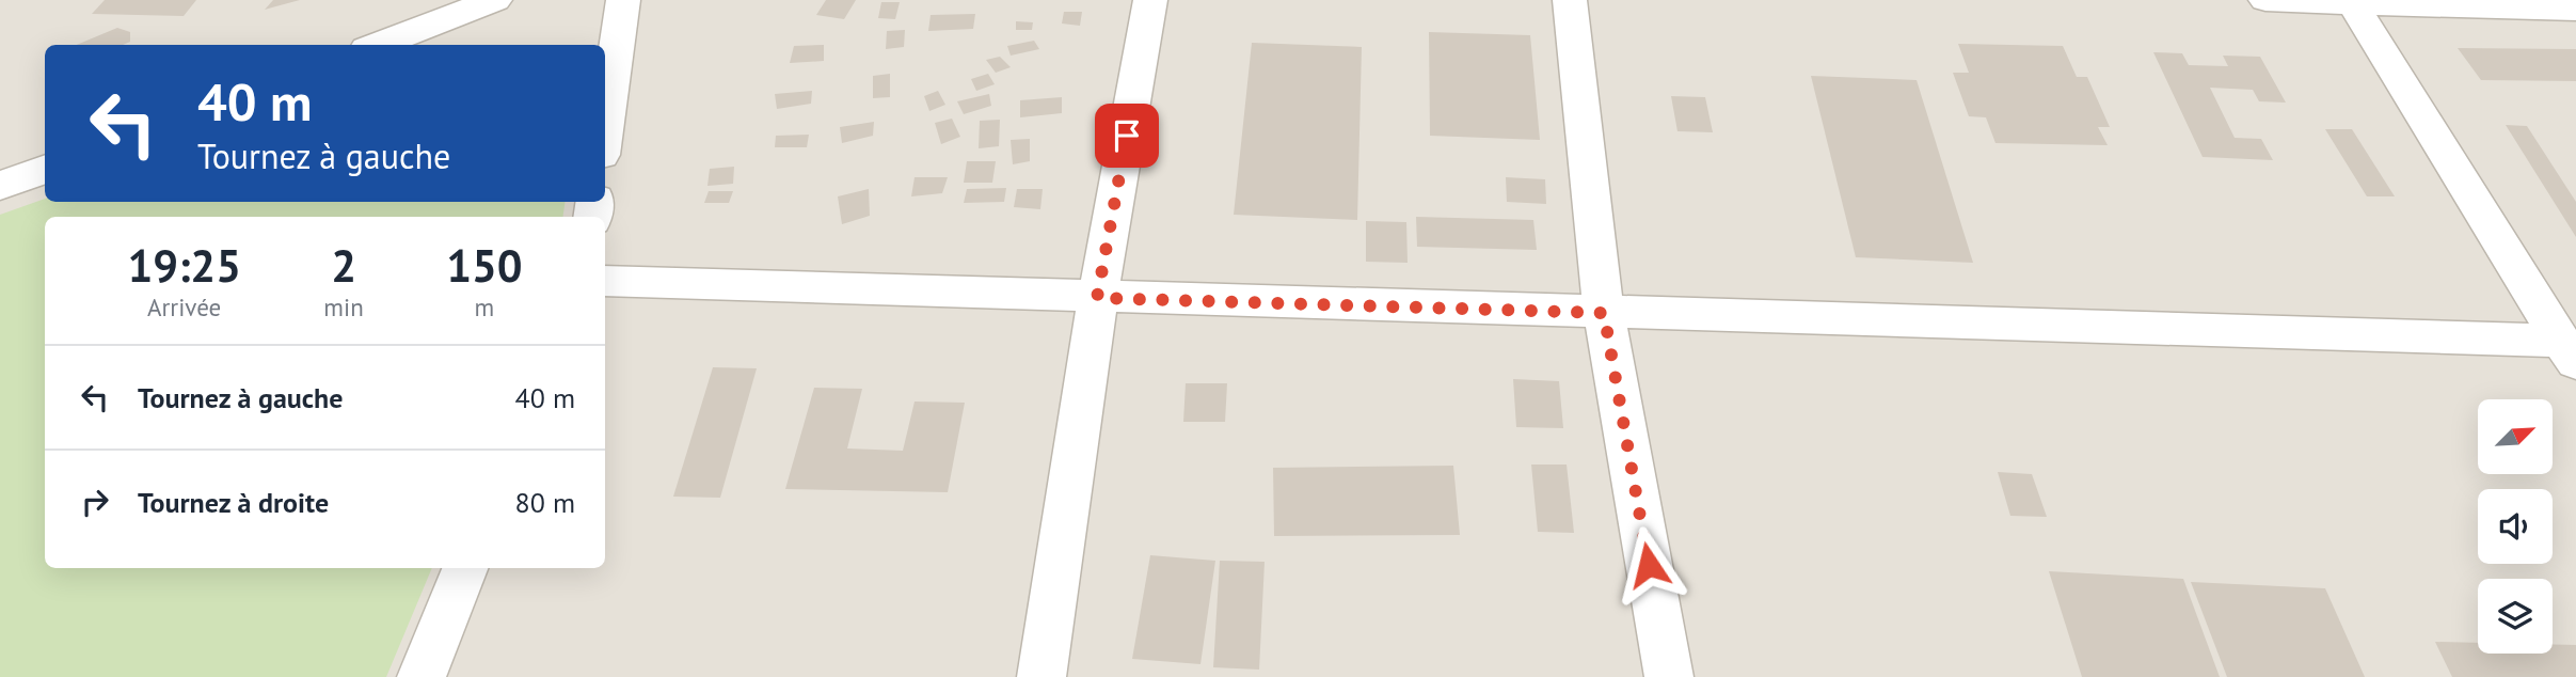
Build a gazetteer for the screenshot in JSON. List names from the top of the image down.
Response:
{
  "north": "top right",
  "page": {
    "turn": ["40 m", "Tournez à gauche"],
    "eta": [
      "19:25",
      "Arrivée",
      "2",
      "min",
      "150",
      "m"
    ],
    "list": [
      {
        "name": "Tournez à gauche",
        "value": "40 m"
      },
      {
        "name": "Tournez à droite",
        "value": "80 m"
      }
    ]
  }
}
